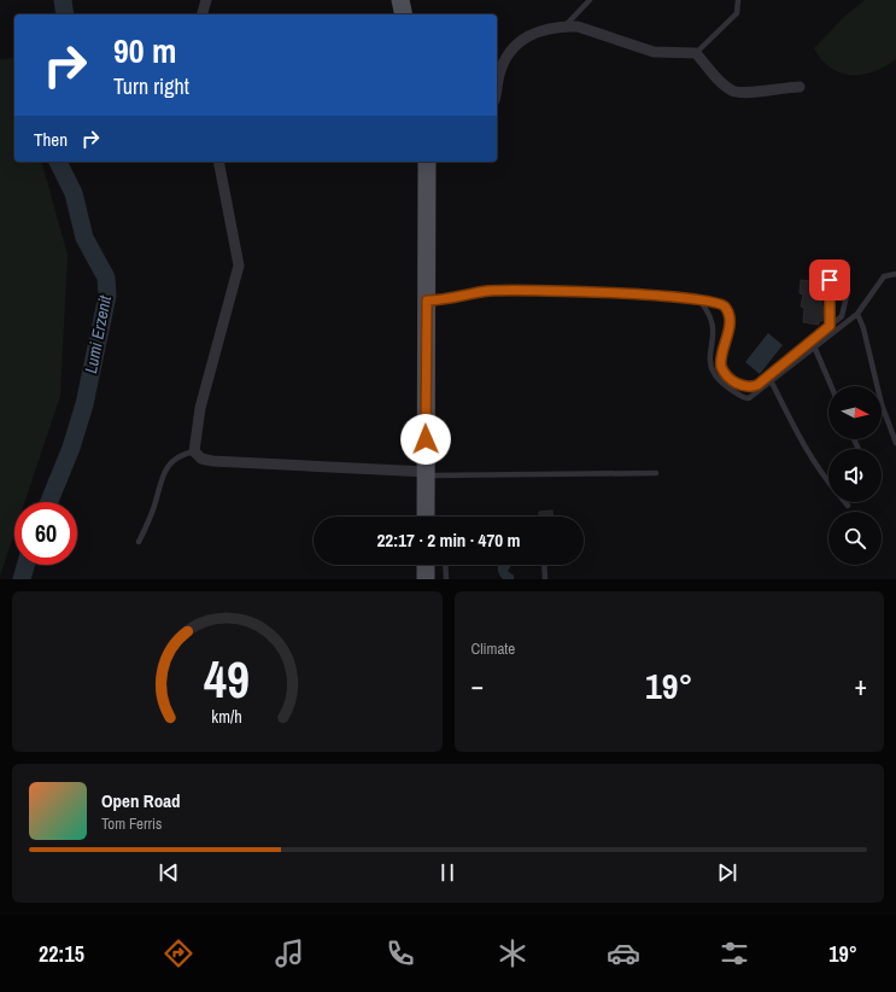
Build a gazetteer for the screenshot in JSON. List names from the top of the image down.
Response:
{
  "water": ["Lumi Erzenit"],
  "north": "right",
  "page": {
    "turn": ["90 m", "Turn right"],
    "then": "Then",
    "limit": "60",
    "trip": "22:17 · 2 min · 470 m",
    "tile": "Climate",
    "heat": ["−", "19°", "+"],
    "song": ["Open Road", "Tom Ferris"],
    "tabs": ["22:15", "19°"],
    "gauge": ["49", "km/h"]
  }
}
